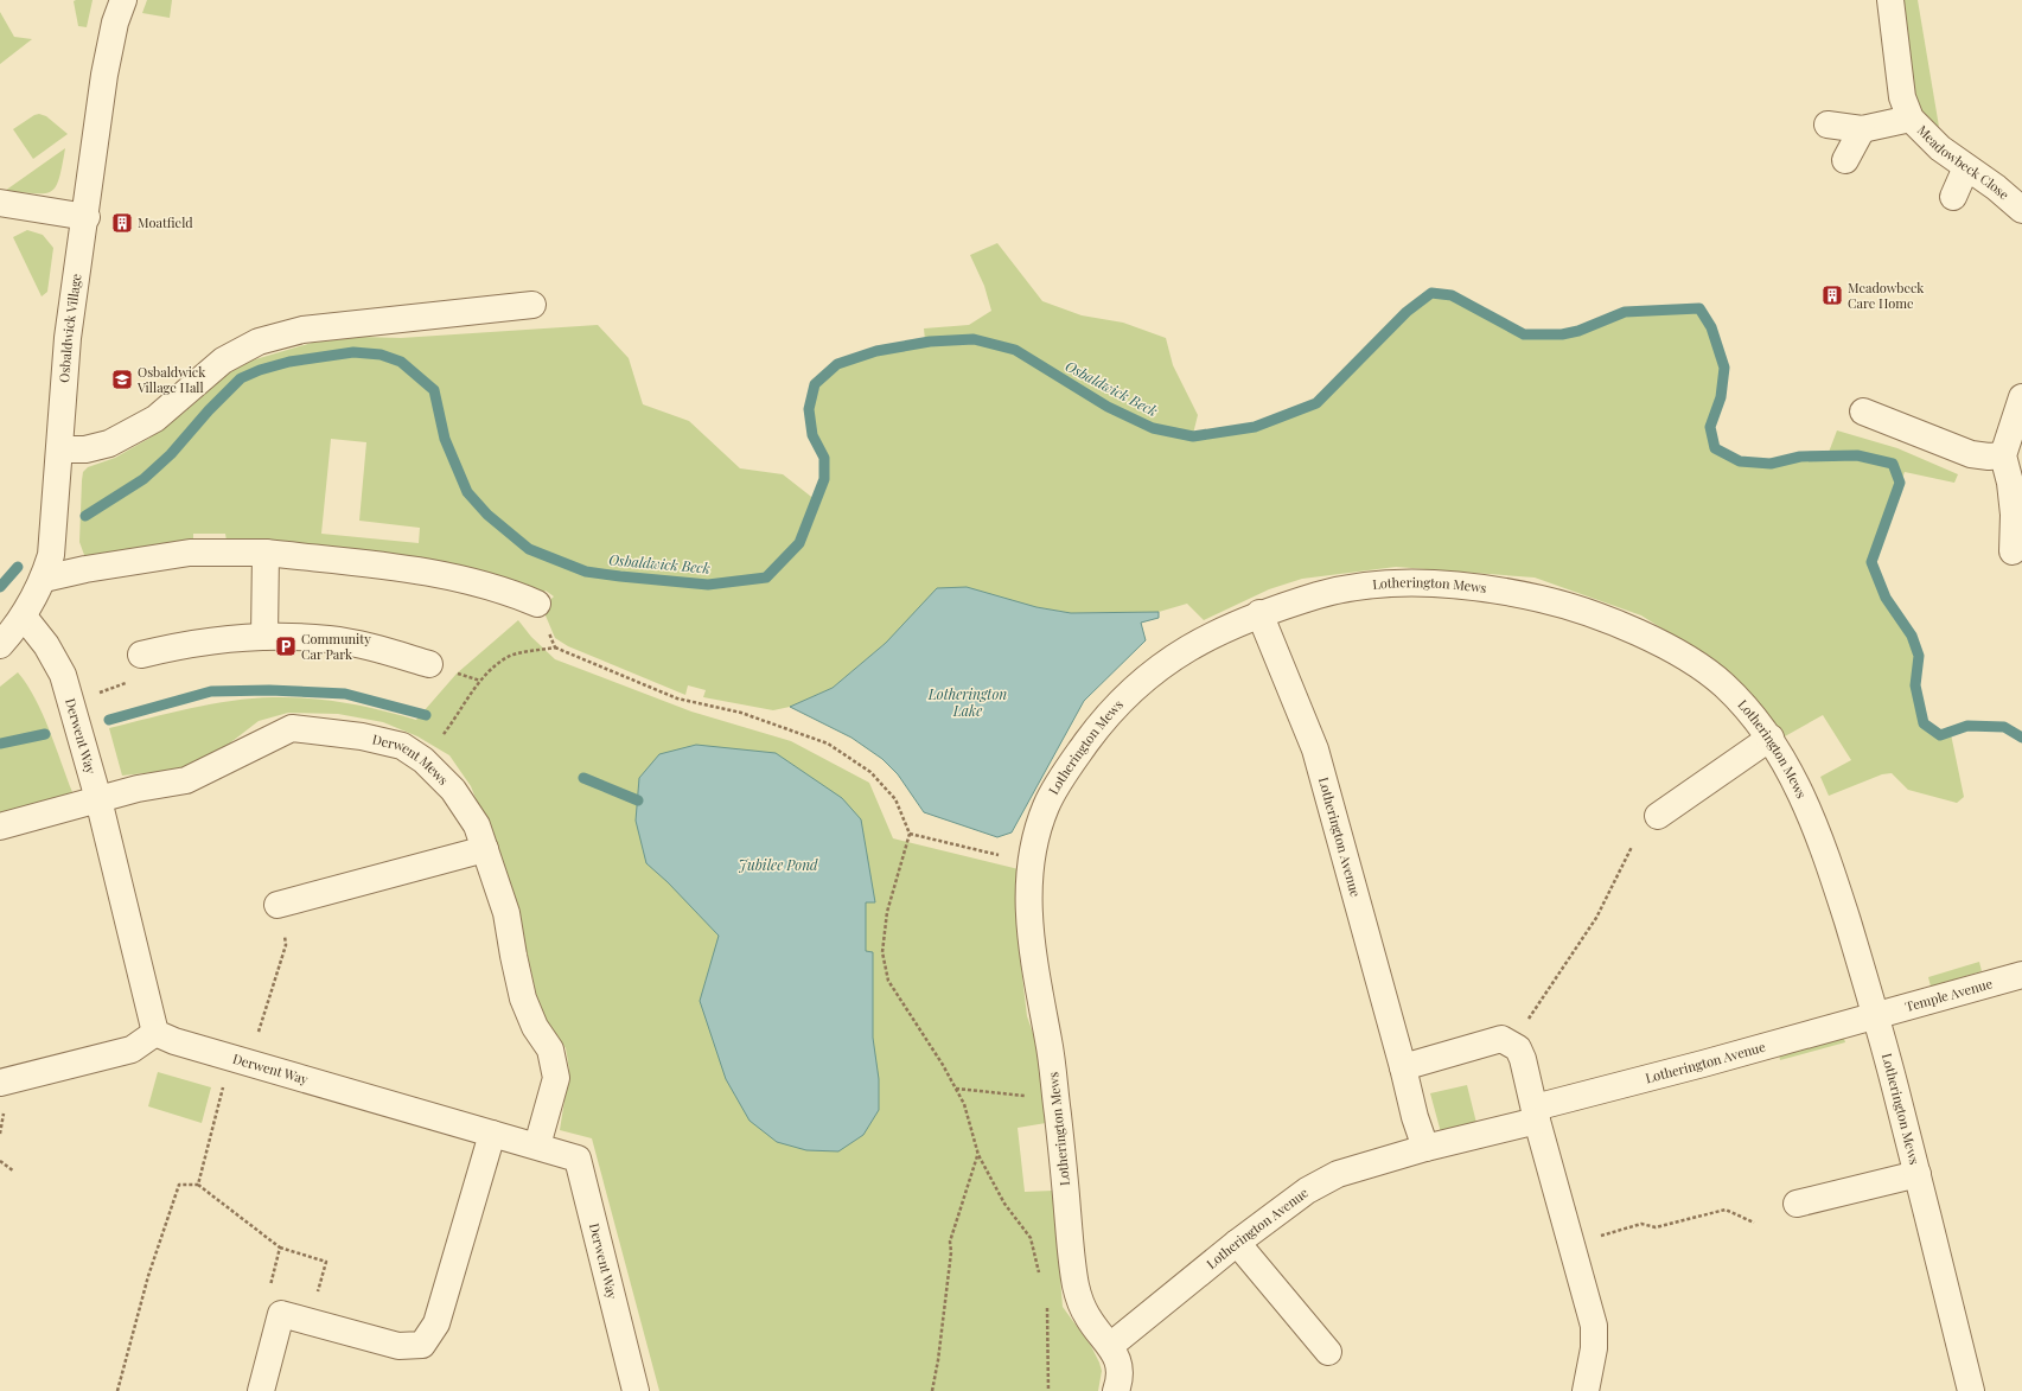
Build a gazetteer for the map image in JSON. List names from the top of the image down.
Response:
{
  "streets": {
    "street": [
      "Meadowbeck Close",
      "Osbaldwick Village",
      "Lotherington Mews",
      "Derwent Way",
      "Derwent Mews",
      "Lotherington Avenue",
      "Temple Avenue"
    ]
  },
  "crossings": [
    ["Osbaldwick Village", "Derwent Way"],
    ["Lotherington Mews", "Lotherington Avenue"],
    ["Lotherington Mews", "Temple Avenue"],
    ["Derwent Way", "Derwent Mews"],
    ["Lotherington Avenue", "Temple Avenue"]
  ],
  "water": ["Osbaldwick Beck", "Lotherington Lake", "Jubilee Pond"],
  "places": {
    "building": ["Moatfield", "Meadowbeck Care Home"],
    "school or university": ["Osbaldwick Village Hall"],
    "parking": ["Community Car Park"]
  }
}
